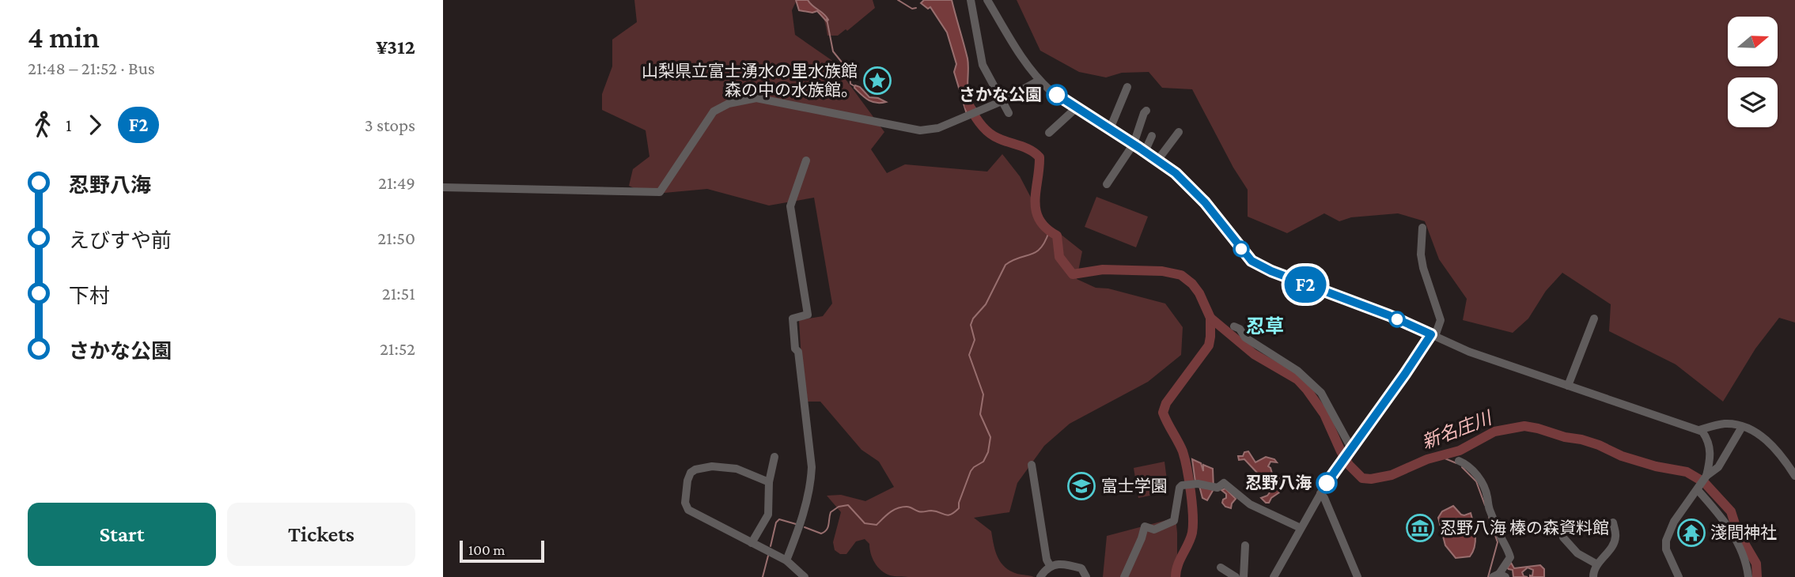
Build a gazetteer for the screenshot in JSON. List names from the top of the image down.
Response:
{
  "districts": ["忍草"],
  "water": ["新名庄川"],
  "places": {
    "place": ["山梨県立富士湧水の里水族館 森の中の水族館。"],
    "other": ["さかな公園", "忍野八海"],
    "school or university": ["富士学園"],
    "museum": ["忍野八海 榛の森資料館"],
    "temple": ["淺間神社"]
  },
  "lines": ["bus line F2"],
  "scale_bar": "100 m",
  "north": "right",
  "page": {
    "heading": ["4 min", "21:48 – 21:52 · Bus", "¥312"],
    "on_map": "F2",
    "legs": ["1", "F2", "3 stops"],
    "list": [
      {
        "name": "忍野八海",
        "value": "21:49"
      },
      {
        "name": "えびすや前",
        "value": "21:50"
      },
      {
        "name": "下村",
        "value": "21:51"
      },
      {
        "name": "さかな公園",
        "value": "21:52"
      }
    ],
    "buttons": ["Start", "Tickets"],
    "scale": "100 m"
  }
}
